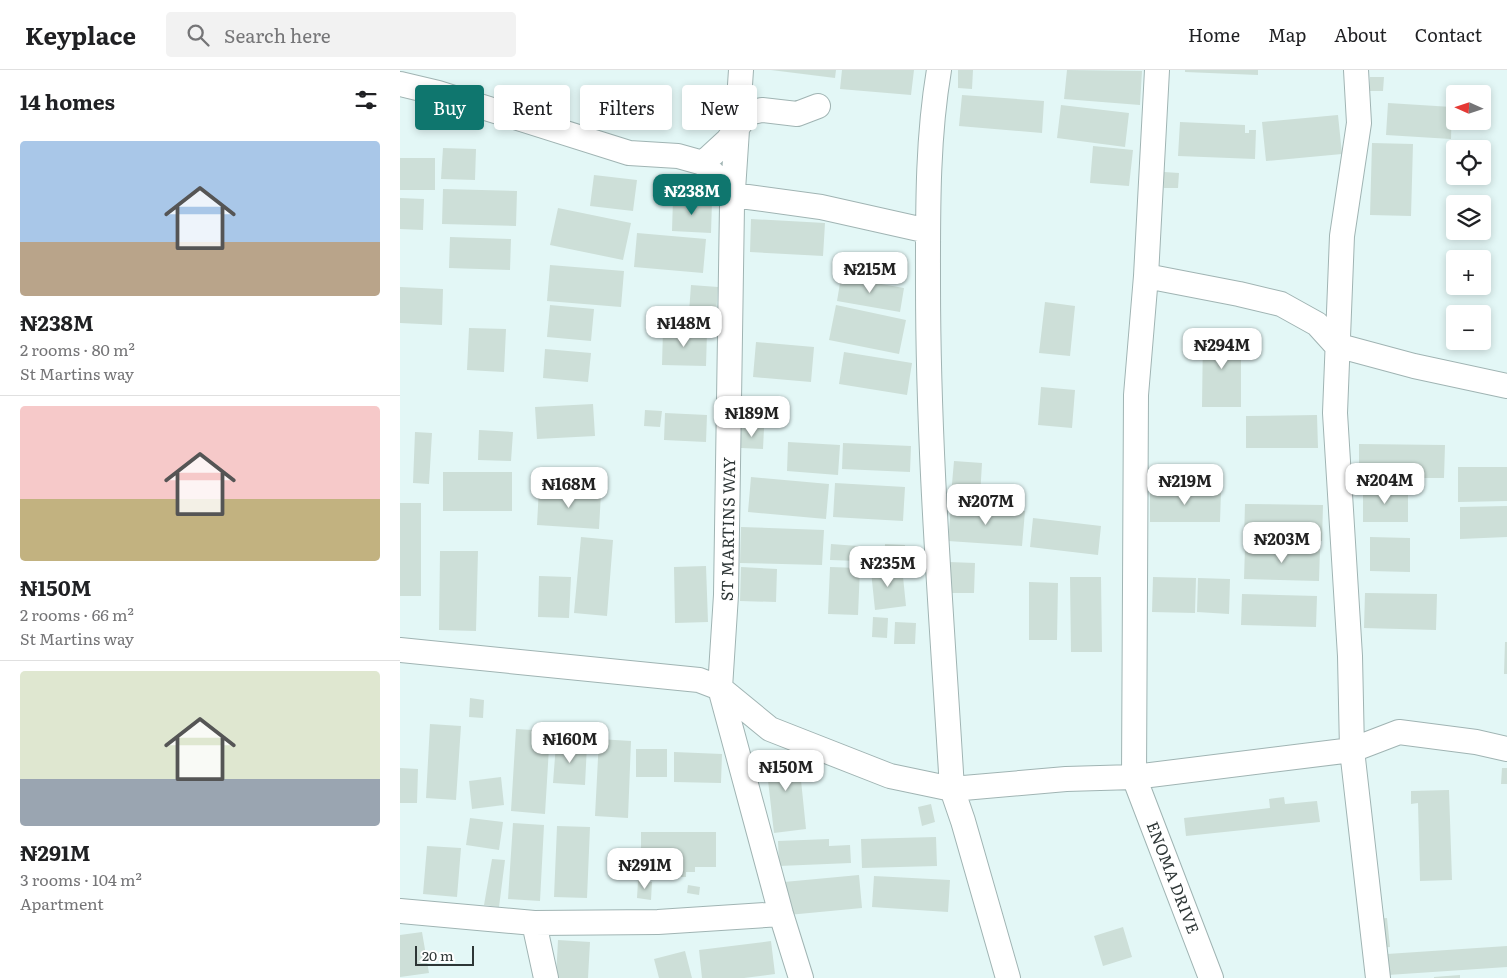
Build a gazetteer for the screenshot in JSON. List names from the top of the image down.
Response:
{
  "streets": {
    "street": ["ST MARTINS WAY", "ENOMA DRIVE"]
  },
  "scale_bar": "20 m",
  "north": "left",
  "page": {
    "header": "Keyplace",
    "search": "Search here",
    "nav": [
      "Home",
      "Map",
      "About",
      "Contact"
    ],
    "heading": "14 homes",
    "map_buttons": ["+", "−"],
    "chip": [
      "Buy",
      "Rent",
      "Filters",
      "New"
    ],
    "list": [
      {
        "name": "₦238M",
        "note": "2 rooms · 80 m² · St Martins way"
      },
      {
        "name": "₦150M",
        "note": "2 rooms · 66 m² · St Martins way"
      },
      {
        "name": "₦291M",
        "note": "3 rooms · 104 m² · Apartment"
      }
    ],
    "price": [
      "₦238M",
      "₦215M",
      "₦148M",
      "₦294M",
      "₦189M",
      "₦204M",
      "₦219M",
      "₦168M",
      "₦207M",
      "₦203M",
      "₦235M",
      "₦160M",
      "₦150M",
      "₦291M"
    ],
    "scale": "20 m"
  }
}
